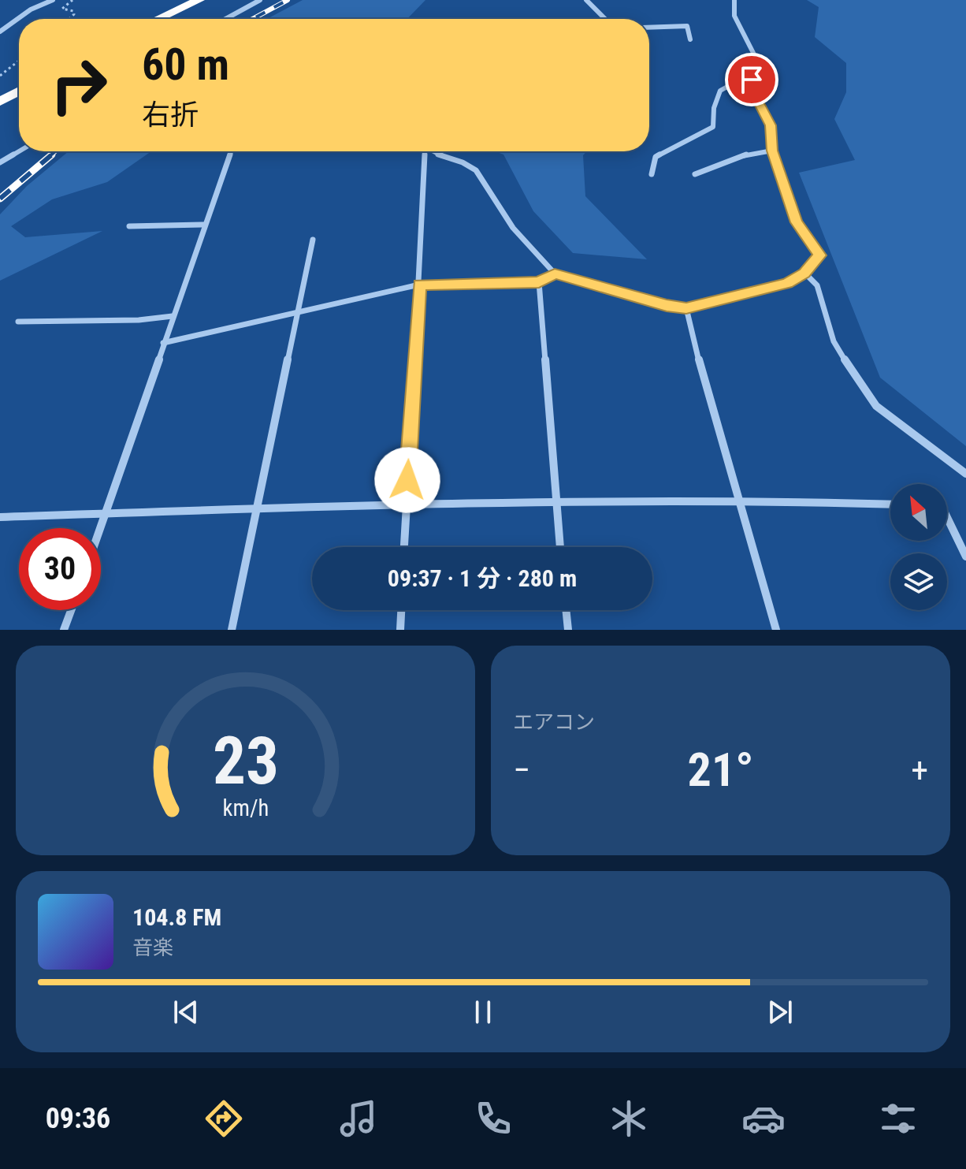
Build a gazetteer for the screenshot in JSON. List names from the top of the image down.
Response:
{
  "north": "top left",
  "page": {
    "turn": ["60 m", "右折"],
    "limit": "30",
    "trip": "09:37 · 1 分 · 280 m",
    "tile": "エアコン",
    "heat": ["−", "21°", "+"],
    "song": ["104.8 FM", "音楽"],
    "tabs": "09:36",
    "gauge": ["23", "km/h"]
  }
}
